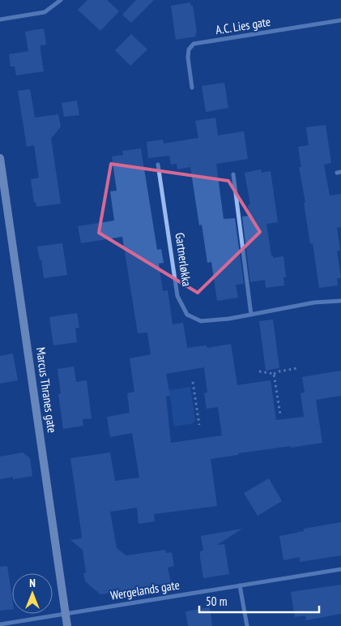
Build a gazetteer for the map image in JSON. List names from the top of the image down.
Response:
{
  "streets": {
    "main road": ["Marcus Thranes gate"],
    "street": ["A.C. Lies gate", "Gartnerløkka", "Wergelands gate"]
  },
  "crossings": [
    ["Marcus Thranes gate", "Wergelands gate"]
  ],
  "scale_bar": "50 m",
  "north": "top"
}
